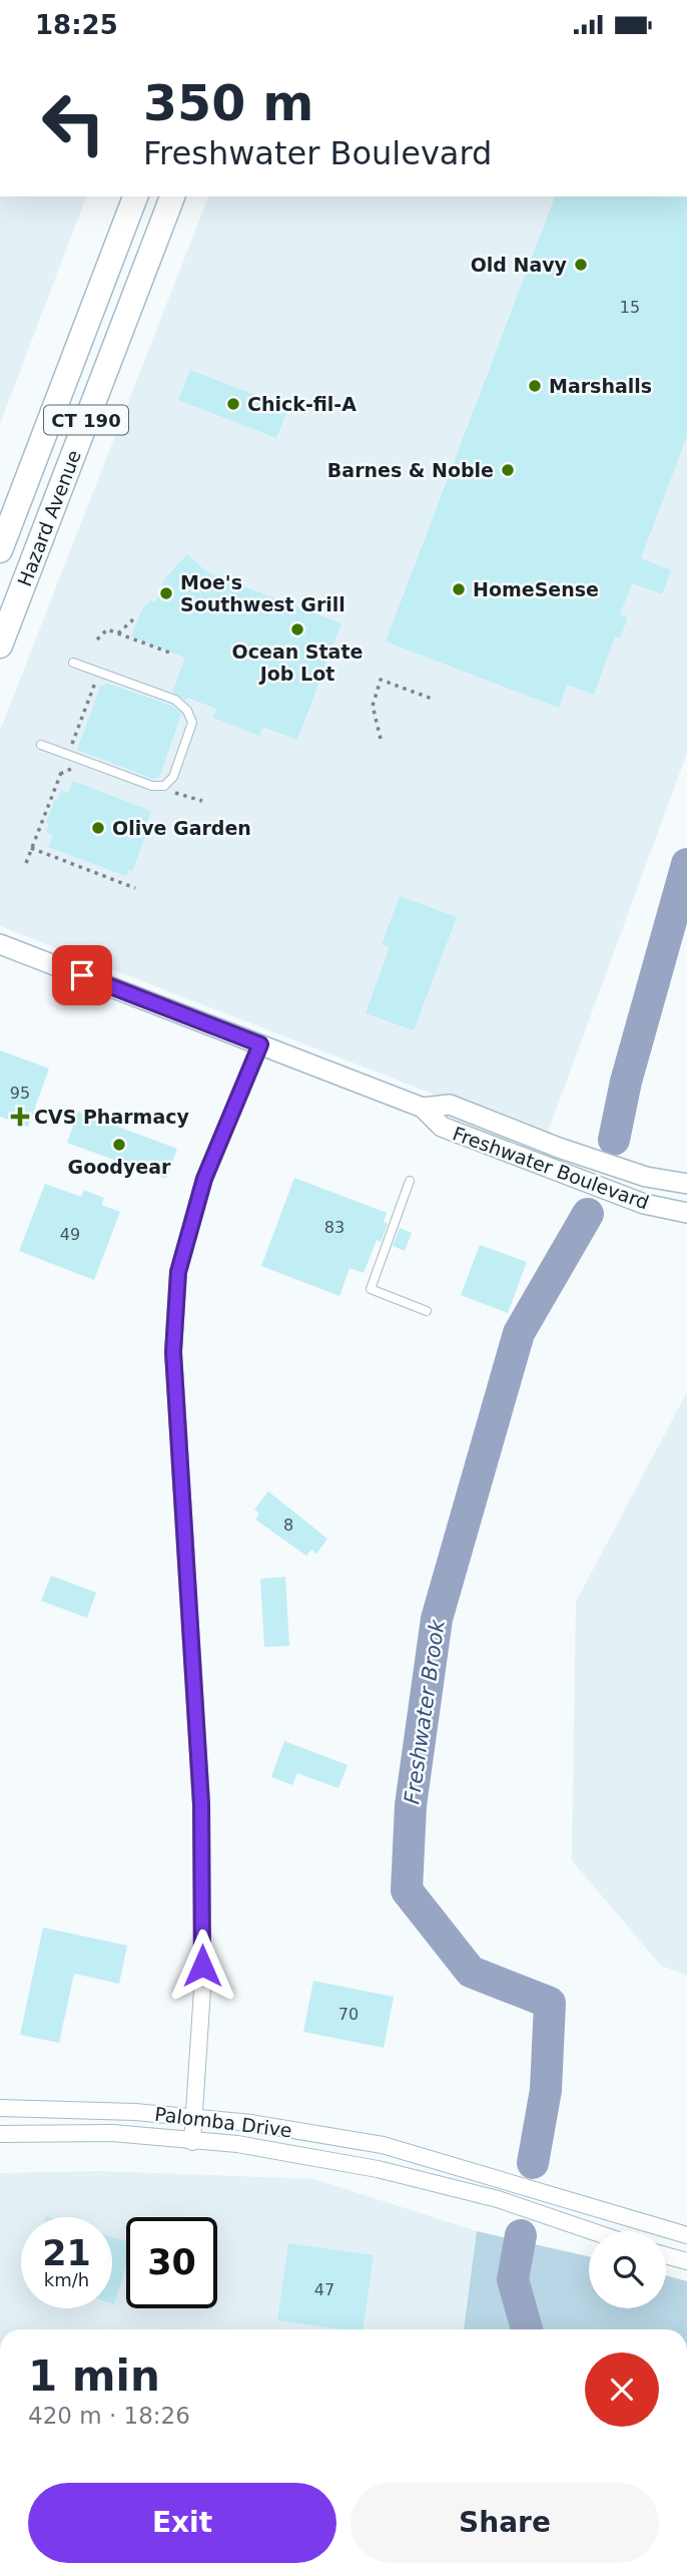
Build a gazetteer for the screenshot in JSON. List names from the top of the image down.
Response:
{
  "streets": {
    "main road": ["CT 190", "Hazard Avenue"],
    "street": ["Freshwater Boulevard", "Palomba Drive"]
  },
  "water": ["Freshwater Brook"],
  "places": {
    "other": [
      "Old Navy",
      "Marshalls",
      "Chick-fil-A",
      "Barnes & Noble",
      "HomeSense",
      "Moe's Southwest Grill",
      "Ocean State Job Lot",
      "Olive Garden",
      "Goodyear"
    ],
    "health": ["CVS Pharmacy"]
  },
  "house_numbers": [
    "15",
    "95",
    "83",
    "49",
    "8",
    "70",
    "47"
  ],
  "page": {
    "status": "18:25",
    "turn": ["350 m", "Freshwater Boulevard"],
    "speed": "21 km/h",
    "limit": "30",
    "heading": ["1 min", "420 m · 18:26"],
    "buttons": ["Exit", "Share"]
  }
}
